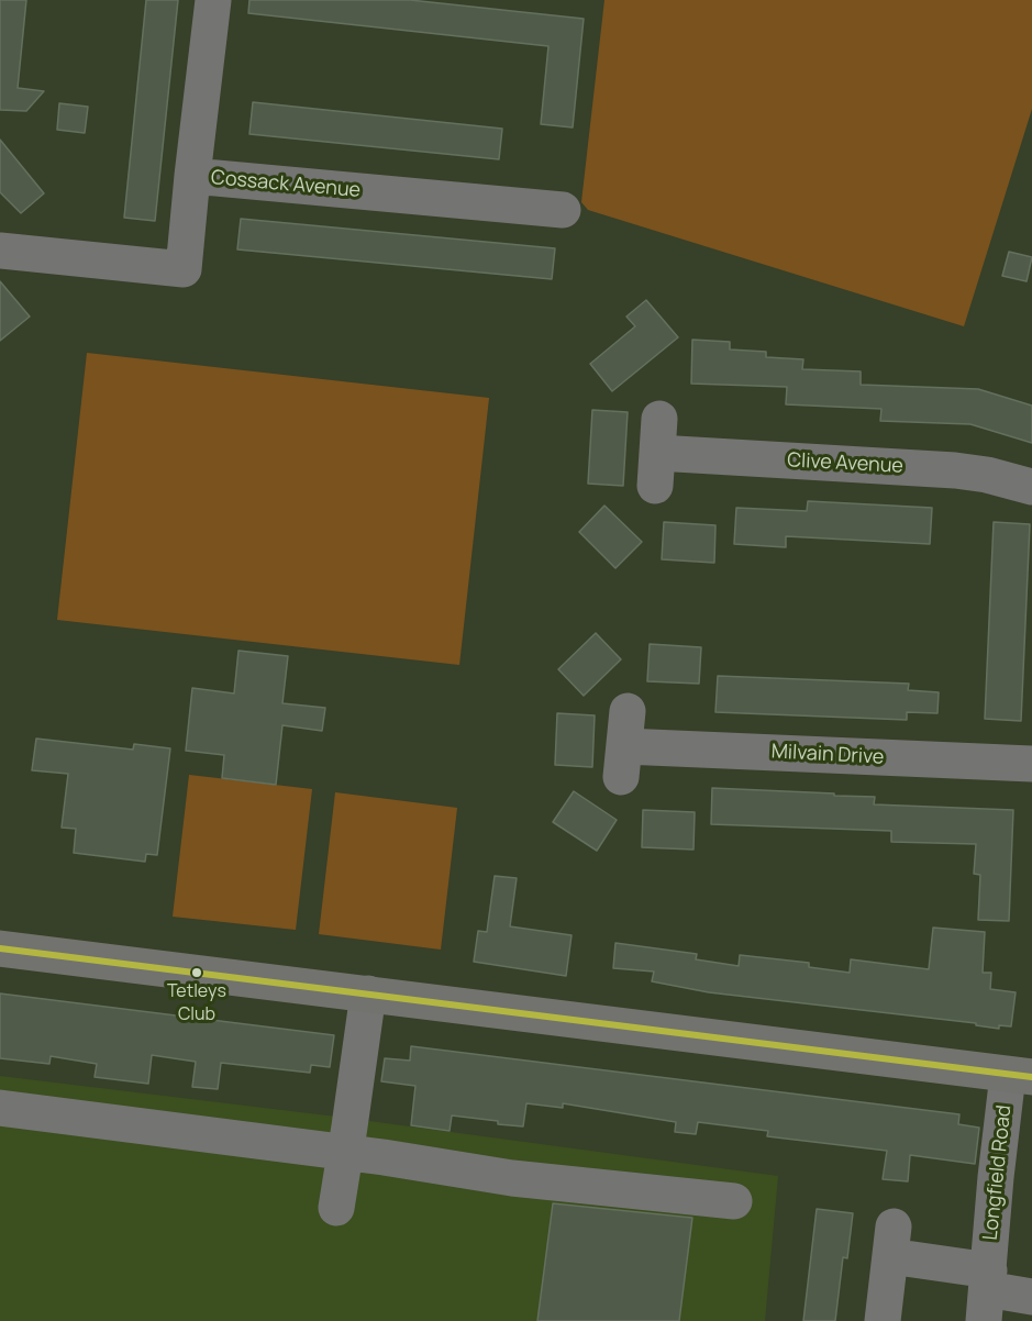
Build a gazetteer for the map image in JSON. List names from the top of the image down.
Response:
{
  "streets": {
    "street": [
      "Cossack Avenue",
      "Clive Avenue",
      "Milvain Drive",
      "Longfield Road"
    ]
  },
  "places": ["Tetleys Club"]
}
